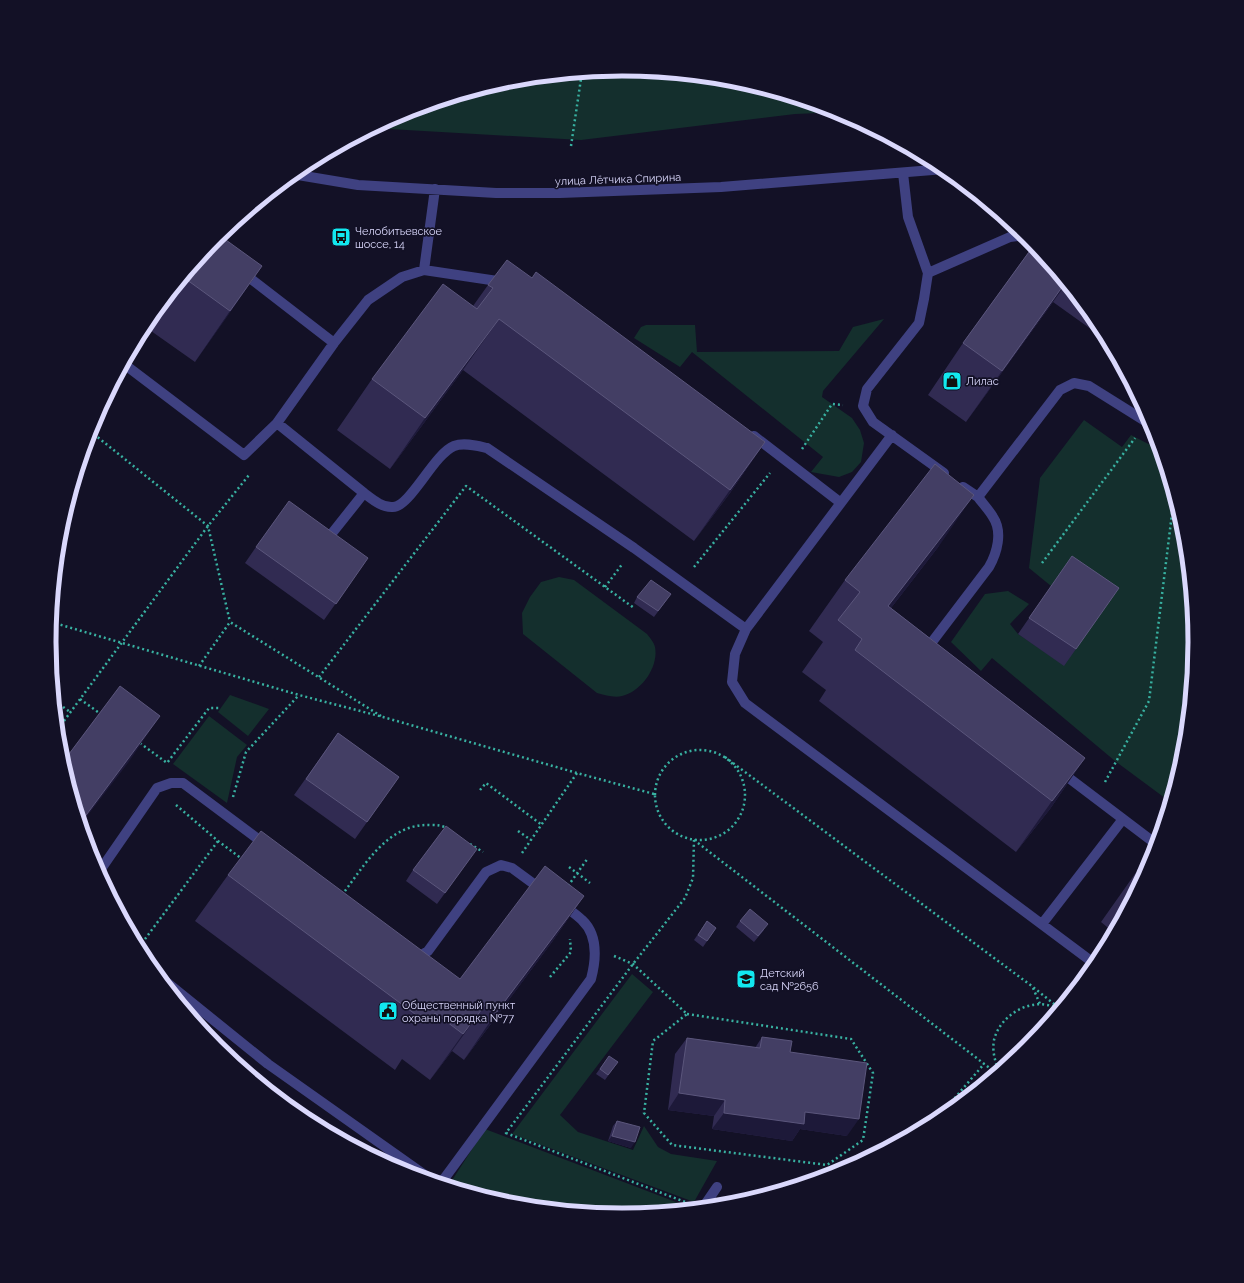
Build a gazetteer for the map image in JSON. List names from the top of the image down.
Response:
{
  "streets": {
    "street": ["улица Лётчика Спирина"]
  },
  "places": {
    "bus stop": ["Челобитьевское шоссе, 14"],
    "shop": ["Лилас"],
    "school or university": ["Детский сад №2656"],
    "public building": ["Общественный пункт охраны порядка №77"]
  }
}
